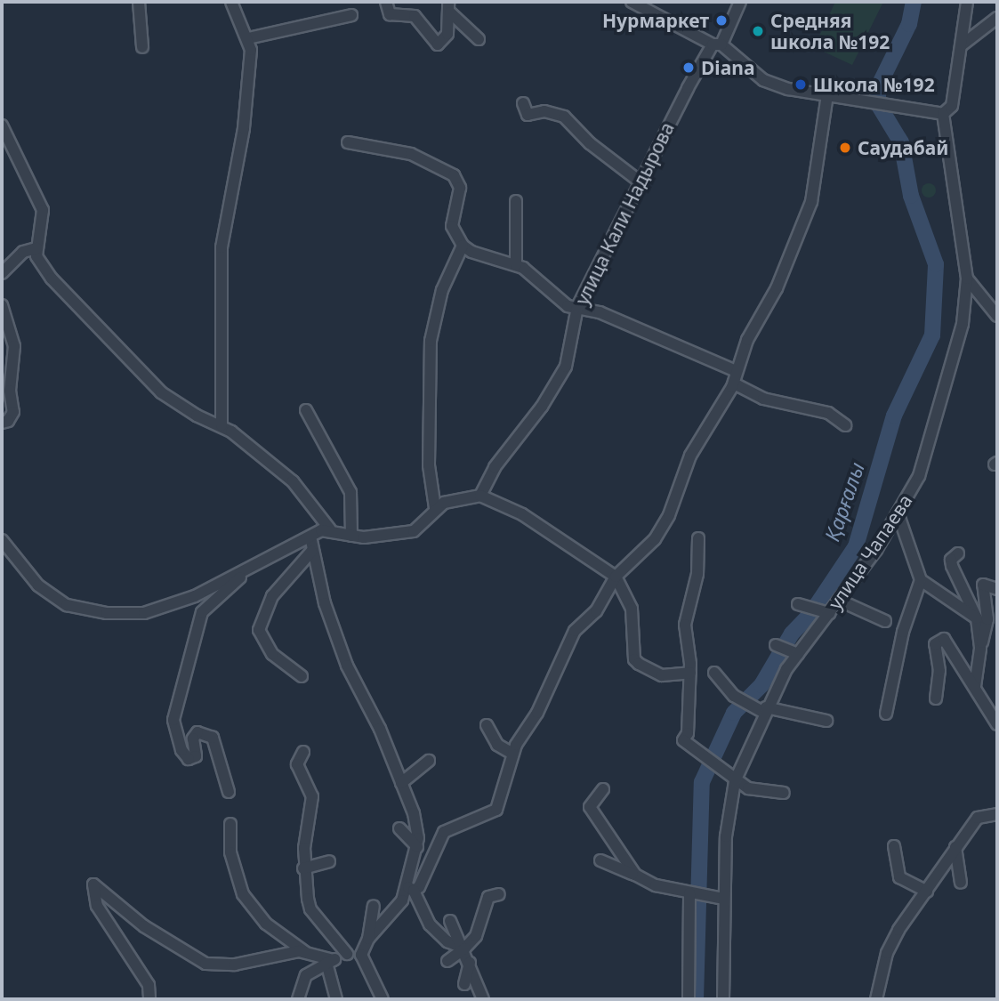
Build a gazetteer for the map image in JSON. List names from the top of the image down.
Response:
{
  "streets": {
    "street": ["улица Кали Надырова", "улица Чапаева"]
  },
  "water": ["Қарғалы"],
  "places": [
    "Нурмаркет",
    "Средняя школа №192",
    "Diana",
    "Школа №192",
    "Саудабай"
  ]
}
